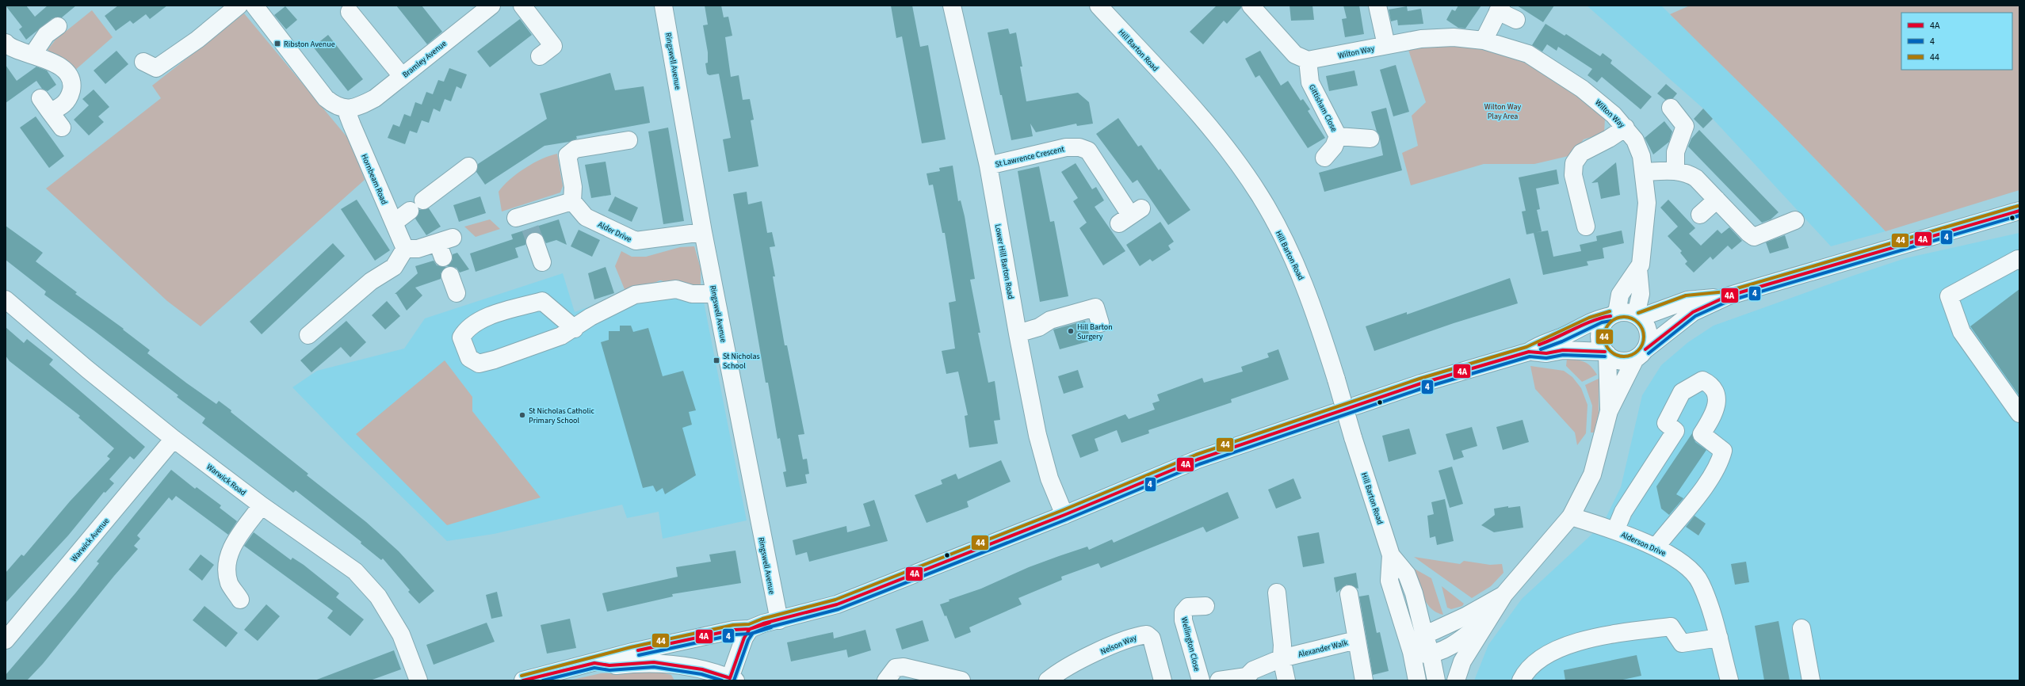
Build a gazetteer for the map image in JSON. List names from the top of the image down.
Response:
{
  "streets": {
    "street": [
      "Hill Barton Road",
      "Wilton Way",
      "Bramley Avenue",
      "Ringswell Avenue",
      "Gittisham Close",
      "St Lawrence Crescent",
      "Hornbeam Road",
      "Alder Drive",
      "Lower Hill Barton Road",
      "Warwick Road",
      "Warwick Avenue",
      "Alderson Drive",
      "Nelson Way",
      "Wellington Close",
      "Alexander Walk"
    ]
  },
  "crossings": [
    ["Wilton Way", "Gittisham Close"],
    ["Bramley Avenue", "Hornbeam Road"],
    ["Ringswell Avenue", "Alder Drive"],
    ["St Lawrence Crescent", "Lower Hill Barton Road"],
    ["Warwick Road", "Warwick Avenue"]
  ],
  "parks": ["Wilton Way Play Area"],
  "places": {
    "transit": ["Ribston Avenue", "St Nicholas School"],
    "other": ["Hill Barton Surgery", "St Nicholas Catholic Primary School"]
  },
  "lines": ["transit line 44", "transit line 4A", "transit line 4"],
  "legend": ["4A", "4", "44"]
}
